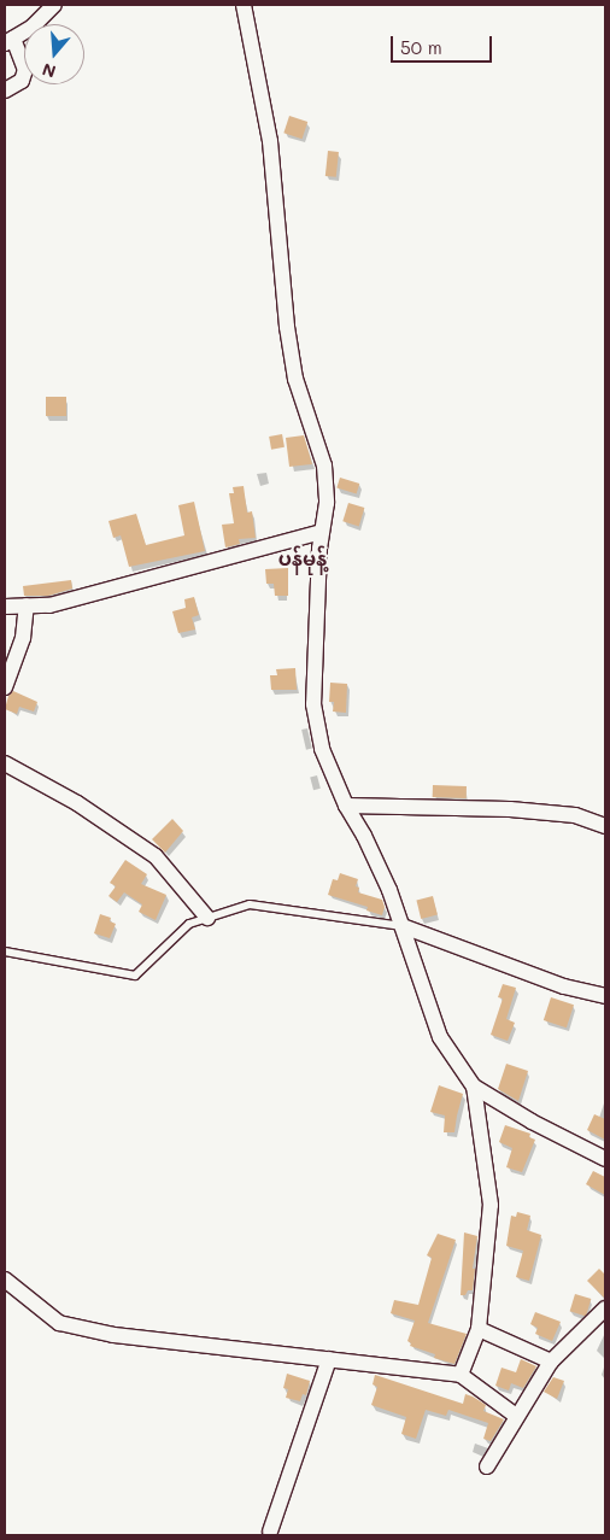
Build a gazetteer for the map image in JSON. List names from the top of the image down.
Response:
{
  "districts": ["ပန်မုန့်"],
  "scale_bar": "50 m",
  "north": "bottom"
}
